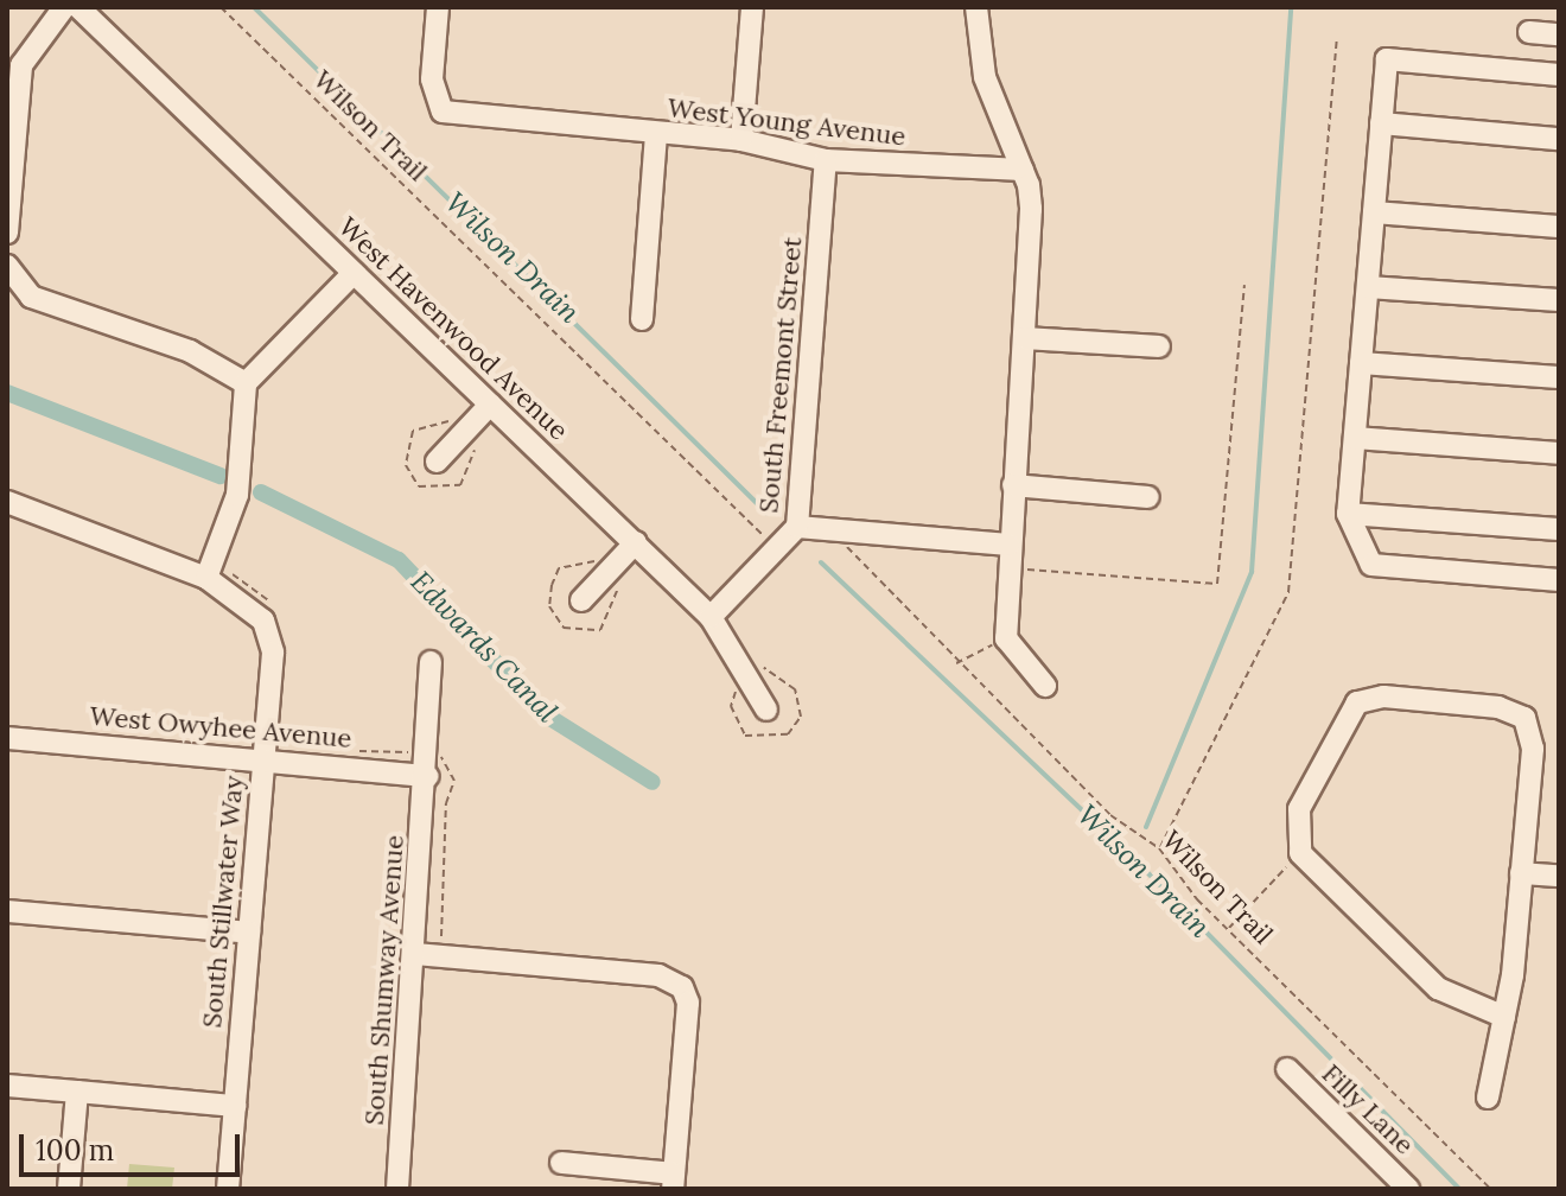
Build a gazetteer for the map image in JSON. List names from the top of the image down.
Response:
{
  "streets": {
    "street": [
      "West Young Avenue",
      "West Havenwood Avenue",
      "South Freemont Street",
      "West Owyhee Avenue",
      "South Stillwater Way",
      "South Shumway Avenue",
      "Filly Lane"
    ],
    "path": ["Wilson Trail"]
  },
  "crossings": [
    ["West Young Avenue", "South Freemont Street"],
    ["West Havenwood Avenue", "South Freemont Street"],
    ["West Owyhee Avenue", "South Stillwater Way"],
    ["West Owyhee Avenue", "South Shumway Avenue"]
  ],
  "water": ["Wilson Drain", "Edwards Canal"],
  "scale_bar": "100 m"
}
